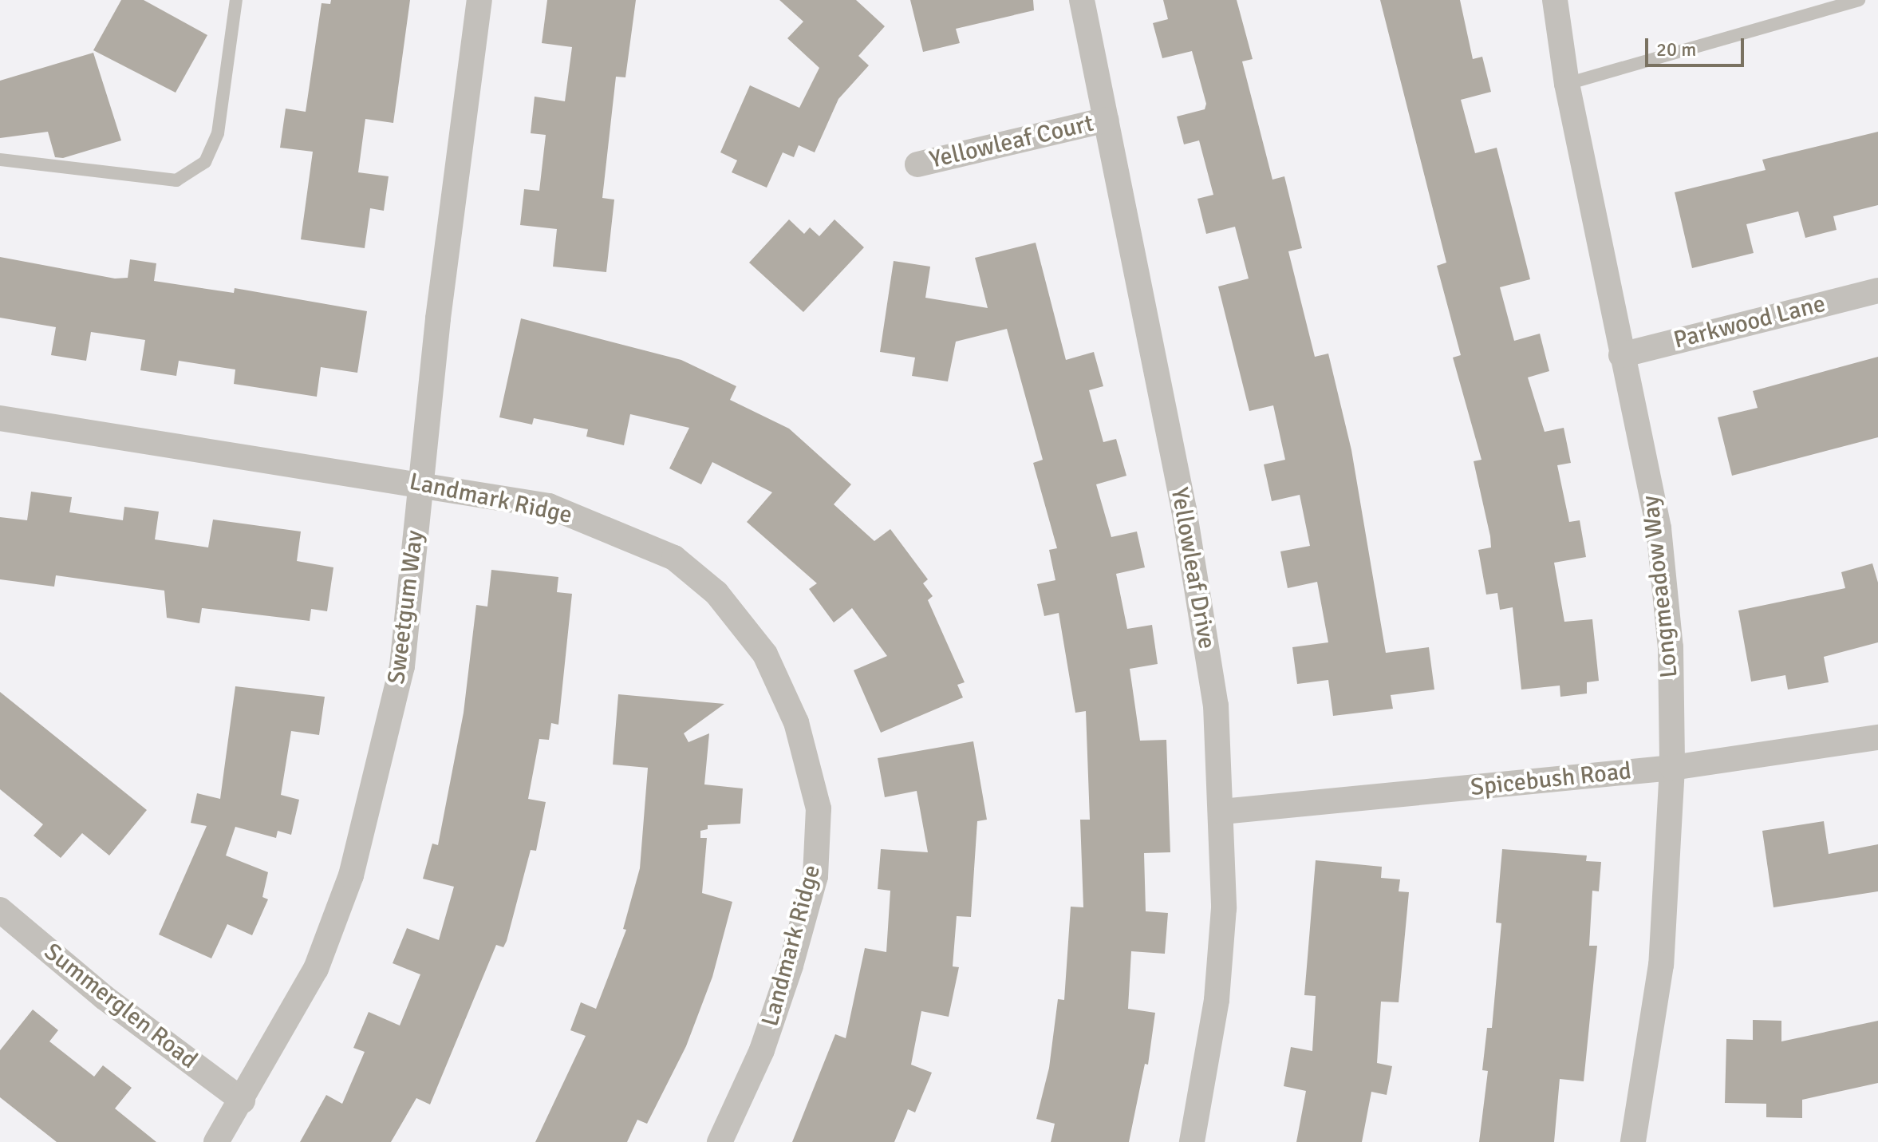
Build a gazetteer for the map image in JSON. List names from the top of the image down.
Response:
{
  "streets": {
    "street": [
      "Yellowleaf Court",
      "Parkwood Lane",
      "Landmark Ridge",
      "Yellowleaf Drive",
      "Longmeadow Way",
      "Sweetgum Way",
      "Spicebush Road",
      "Summerglen Road"
    ]
  },
  "crossings": [
    ["Yellowleaf Court", "Yellowleaf Drive"],
    ["Parkwood Lane", "Longmeadow Way"],
    ["Landmark Ridge", "Sweetgum Way"],
    ["Yellowleaf Drive", "Spicebush Road"],
    ["Longmeadow Way", "Spicebush Road"],
    ["Sweetgum Way", "Summerglen Road"]
  ],
  "scale_bar": "20 m"
}
